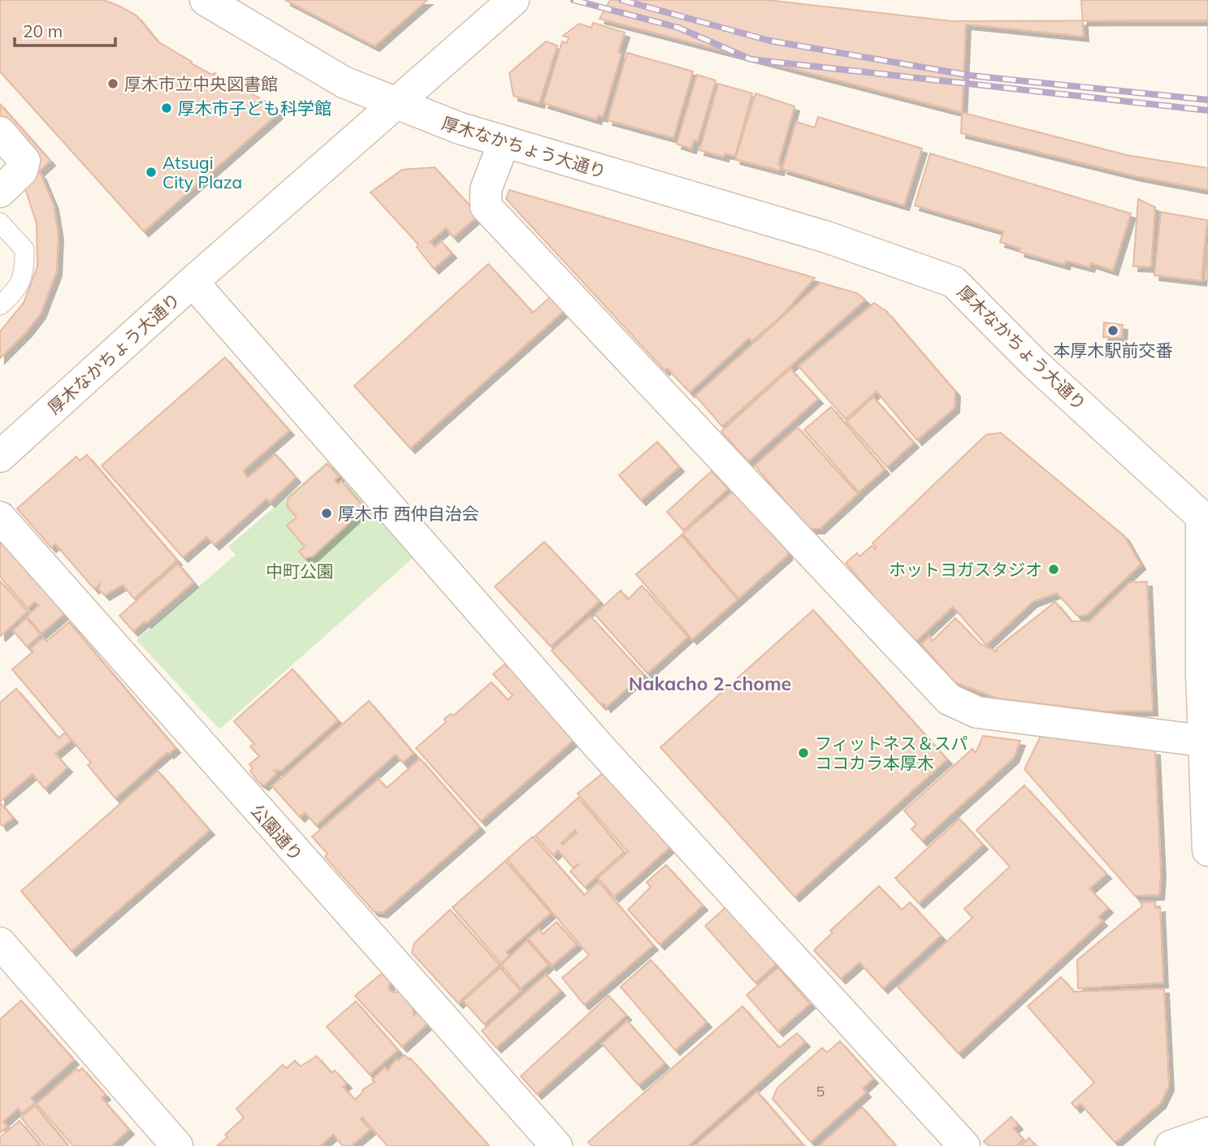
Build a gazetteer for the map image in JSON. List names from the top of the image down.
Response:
{
  "streets": {
    "street": ["厚木なかちょう大通り", "公園通り"]
  },
  "districts": ["Nakacho 2-chome"],
  "parks": ["中町公園"],
  "places": [
    "厚木市立中央図書館",
    "厚木市子ども科学館",
    "Atsugi City Plaza",
    "本厚木駅前交番",
    "厚木市 西仲自治会",
    "ホットヨガスタジオ",
    "フィットネス＆スパ ココカラ本厚木"
  ],
  "house_numbers": ["5"],
  "scale_bar": "20 m"
}
